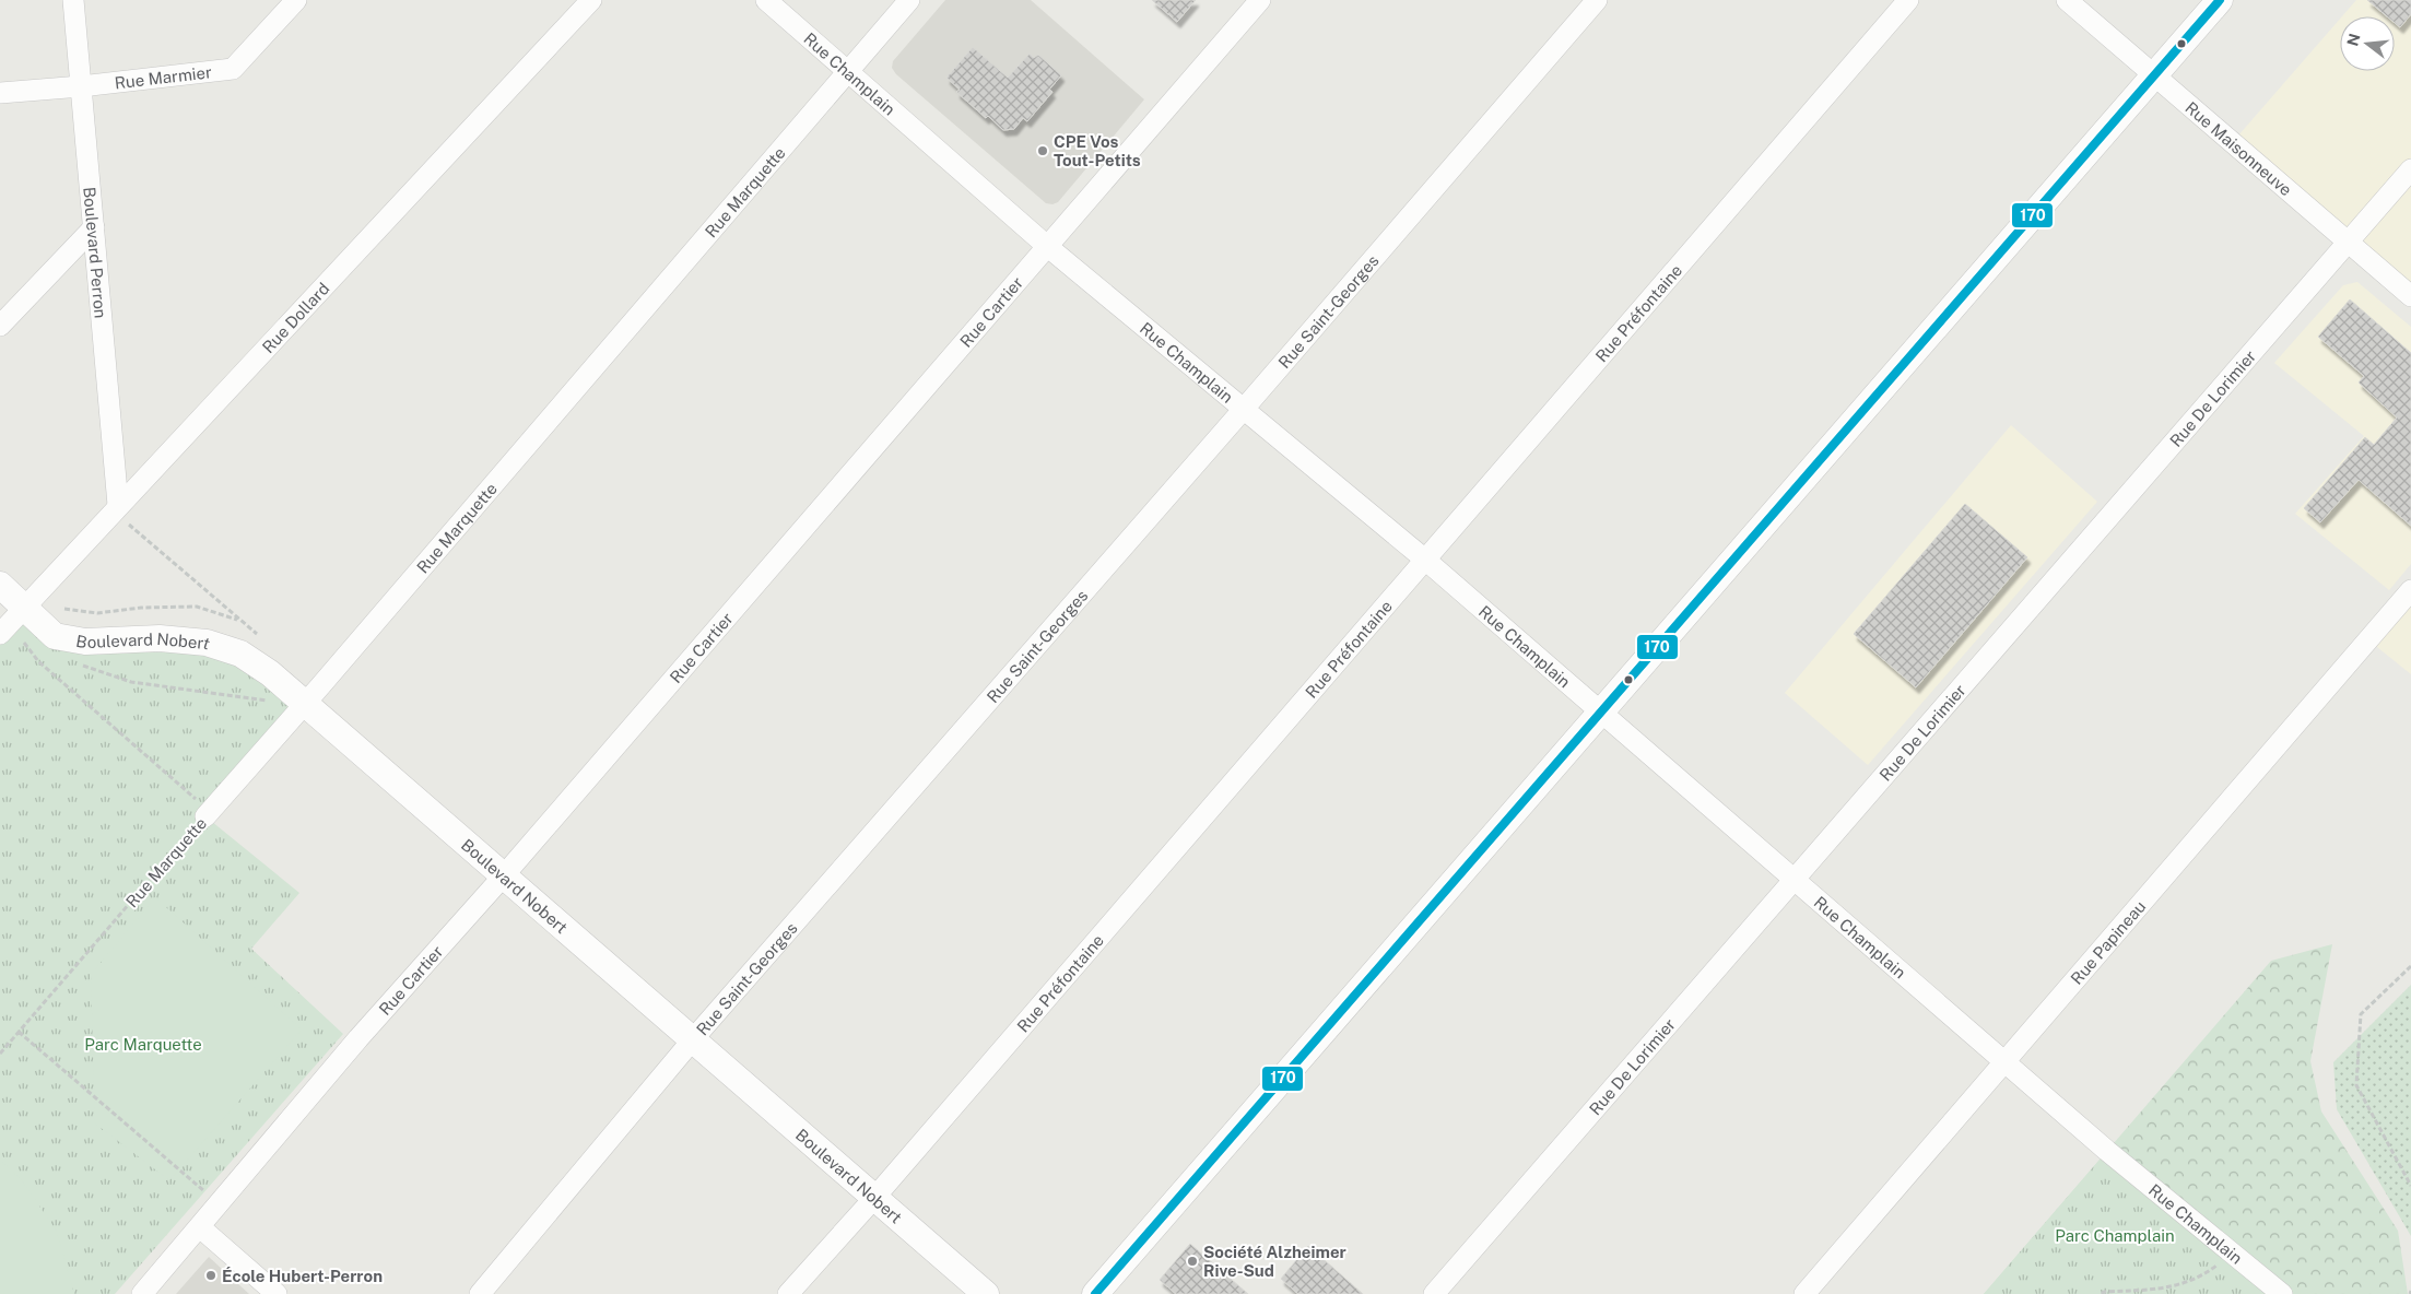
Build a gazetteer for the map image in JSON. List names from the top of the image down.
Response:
{
  "streets": {
    "street": [
      "Rue Champlain",
      "Rue Marmier",
      "Rue Maisonneuve",
      "Rue Marquette",
      "Boulevard Perron",
      "Rue Saint-Georges",
      "Rue Cartier",
      "Rue Préfontaine",
      "Rue Dollard",
      "Rue De Lorimier",
      "Boulevard Nobert",
      "Rue Papineau"
    ]
  },
  "crossings": [
    ["Rue Champlain", "Rue Marquette"],
    ["Rue Champlain", "Rue Saint-Georges"],
    ["Rue Champlain", "Rue Cartier"],
    ["Rue Champlain", "Rue Préfontaine"],
    ["Rue Champlain", "Rue De Lorimier"],
    ["Rue Champlain", "Rue Papineau"],
    ["Rue Marmier", "Boulevard Perron"],
    ["Rue Maisonneuve", "Rue De Lorimier"],
    ["Rue Marquette", "Boulevard Nobert"],
    ["Boulevard Perron", "Rue Dollard"],
    ["Rue Saint-Georges", "Boulevard Nobert"],
    ["Rue Cartier", "Boulevard Nobert"],
    ["Rue Préfontaine", "Boulevard Nobert"],
    ["Rue Dollard", "Boulevard Nobert"]
  ],
  "parks": ["Parc Marquette", "Parc Champlain"],
  "places": ["CPE Vos Tout-Petits", "Société Alzheimer Rive-Sud", "École Hubert-Perron"],
  "lines": ["transit line 170"],
  "north": "left"
}
